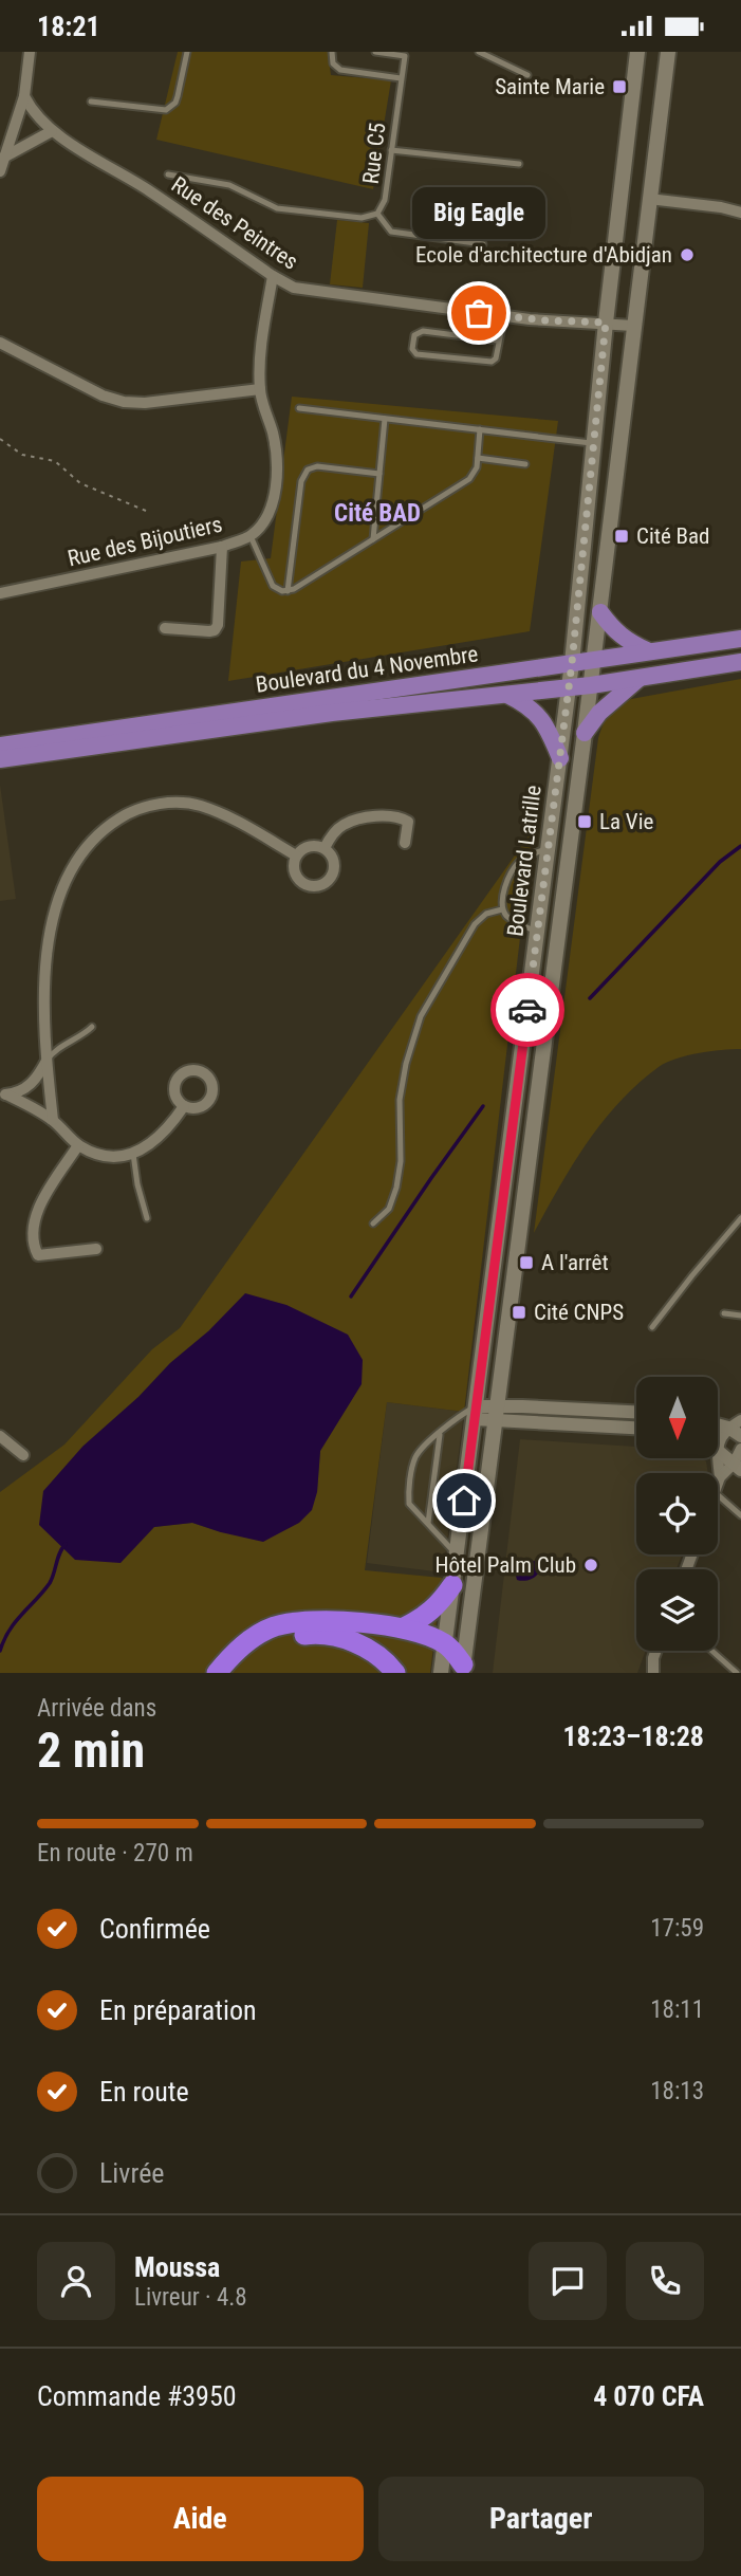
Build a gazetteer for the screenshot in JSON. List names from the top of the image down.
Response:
{
  "streets": {
    "main road": ["Boulevard du 4 Novembre", "Boulevard Latrille"],
    "street": ["Rue des Peintres", "Rue des Bijoutiers"],
    "lane": ["Rue C5"]
  },
  "crossings": [
    ["Rue des Peintres", "Rue des Bijoutiers"],
    ["Rue des Peintres", "Boulevard Latrille"],
    ["Boulevard du 4 Novembre", "Boulevard Latrille"]
  ],
  "districts": ["Cité BAD"],
  "places": {
    "transit": [
      "Sainte Marie",
      "Cité Bad",
      "La Vie",
      "A l'arrêt",
      "Cité CNPS"
    ],
    "other": ["Ecole d'architecture d'Abidjan", "Big Eagle", "Hôtel Palm Club"]
  },
  "north": "bottom",
  "page": {
    "status": "18:21",
    "bubble": "Big Eagle",
    "heading": ["2 min", "Arrivée dans", "18:23–18:28"],
    "panel": [
      "Moussa",
      "Livreur · 4.8",
      "Commande #3950",
      "4 070 CFA"
    ],
    "bar": "En route · 270 m",
    "list": [
      ["Confirmée", "17:59"],
      ["En préparation", "18:11"],
      ["En route", "18:13"],
      "Livrée"
    ],
    "buttons": ["Aide", "Partager"]
  }
}
